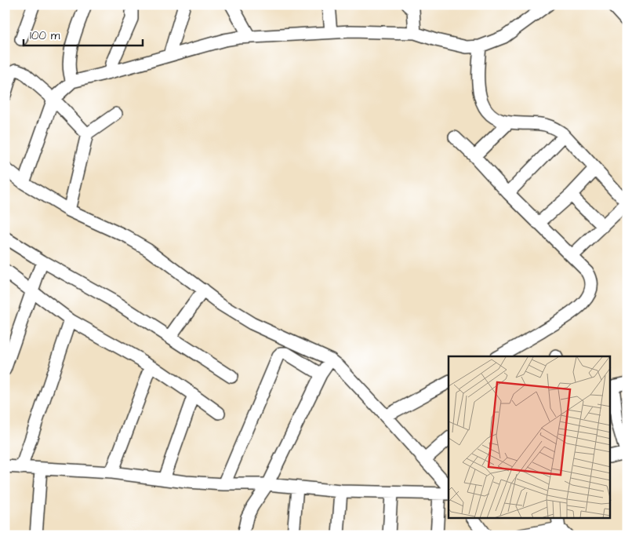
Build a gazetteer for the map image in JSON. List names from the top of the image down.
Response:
{
  "scale_bar": "100 m"
}
